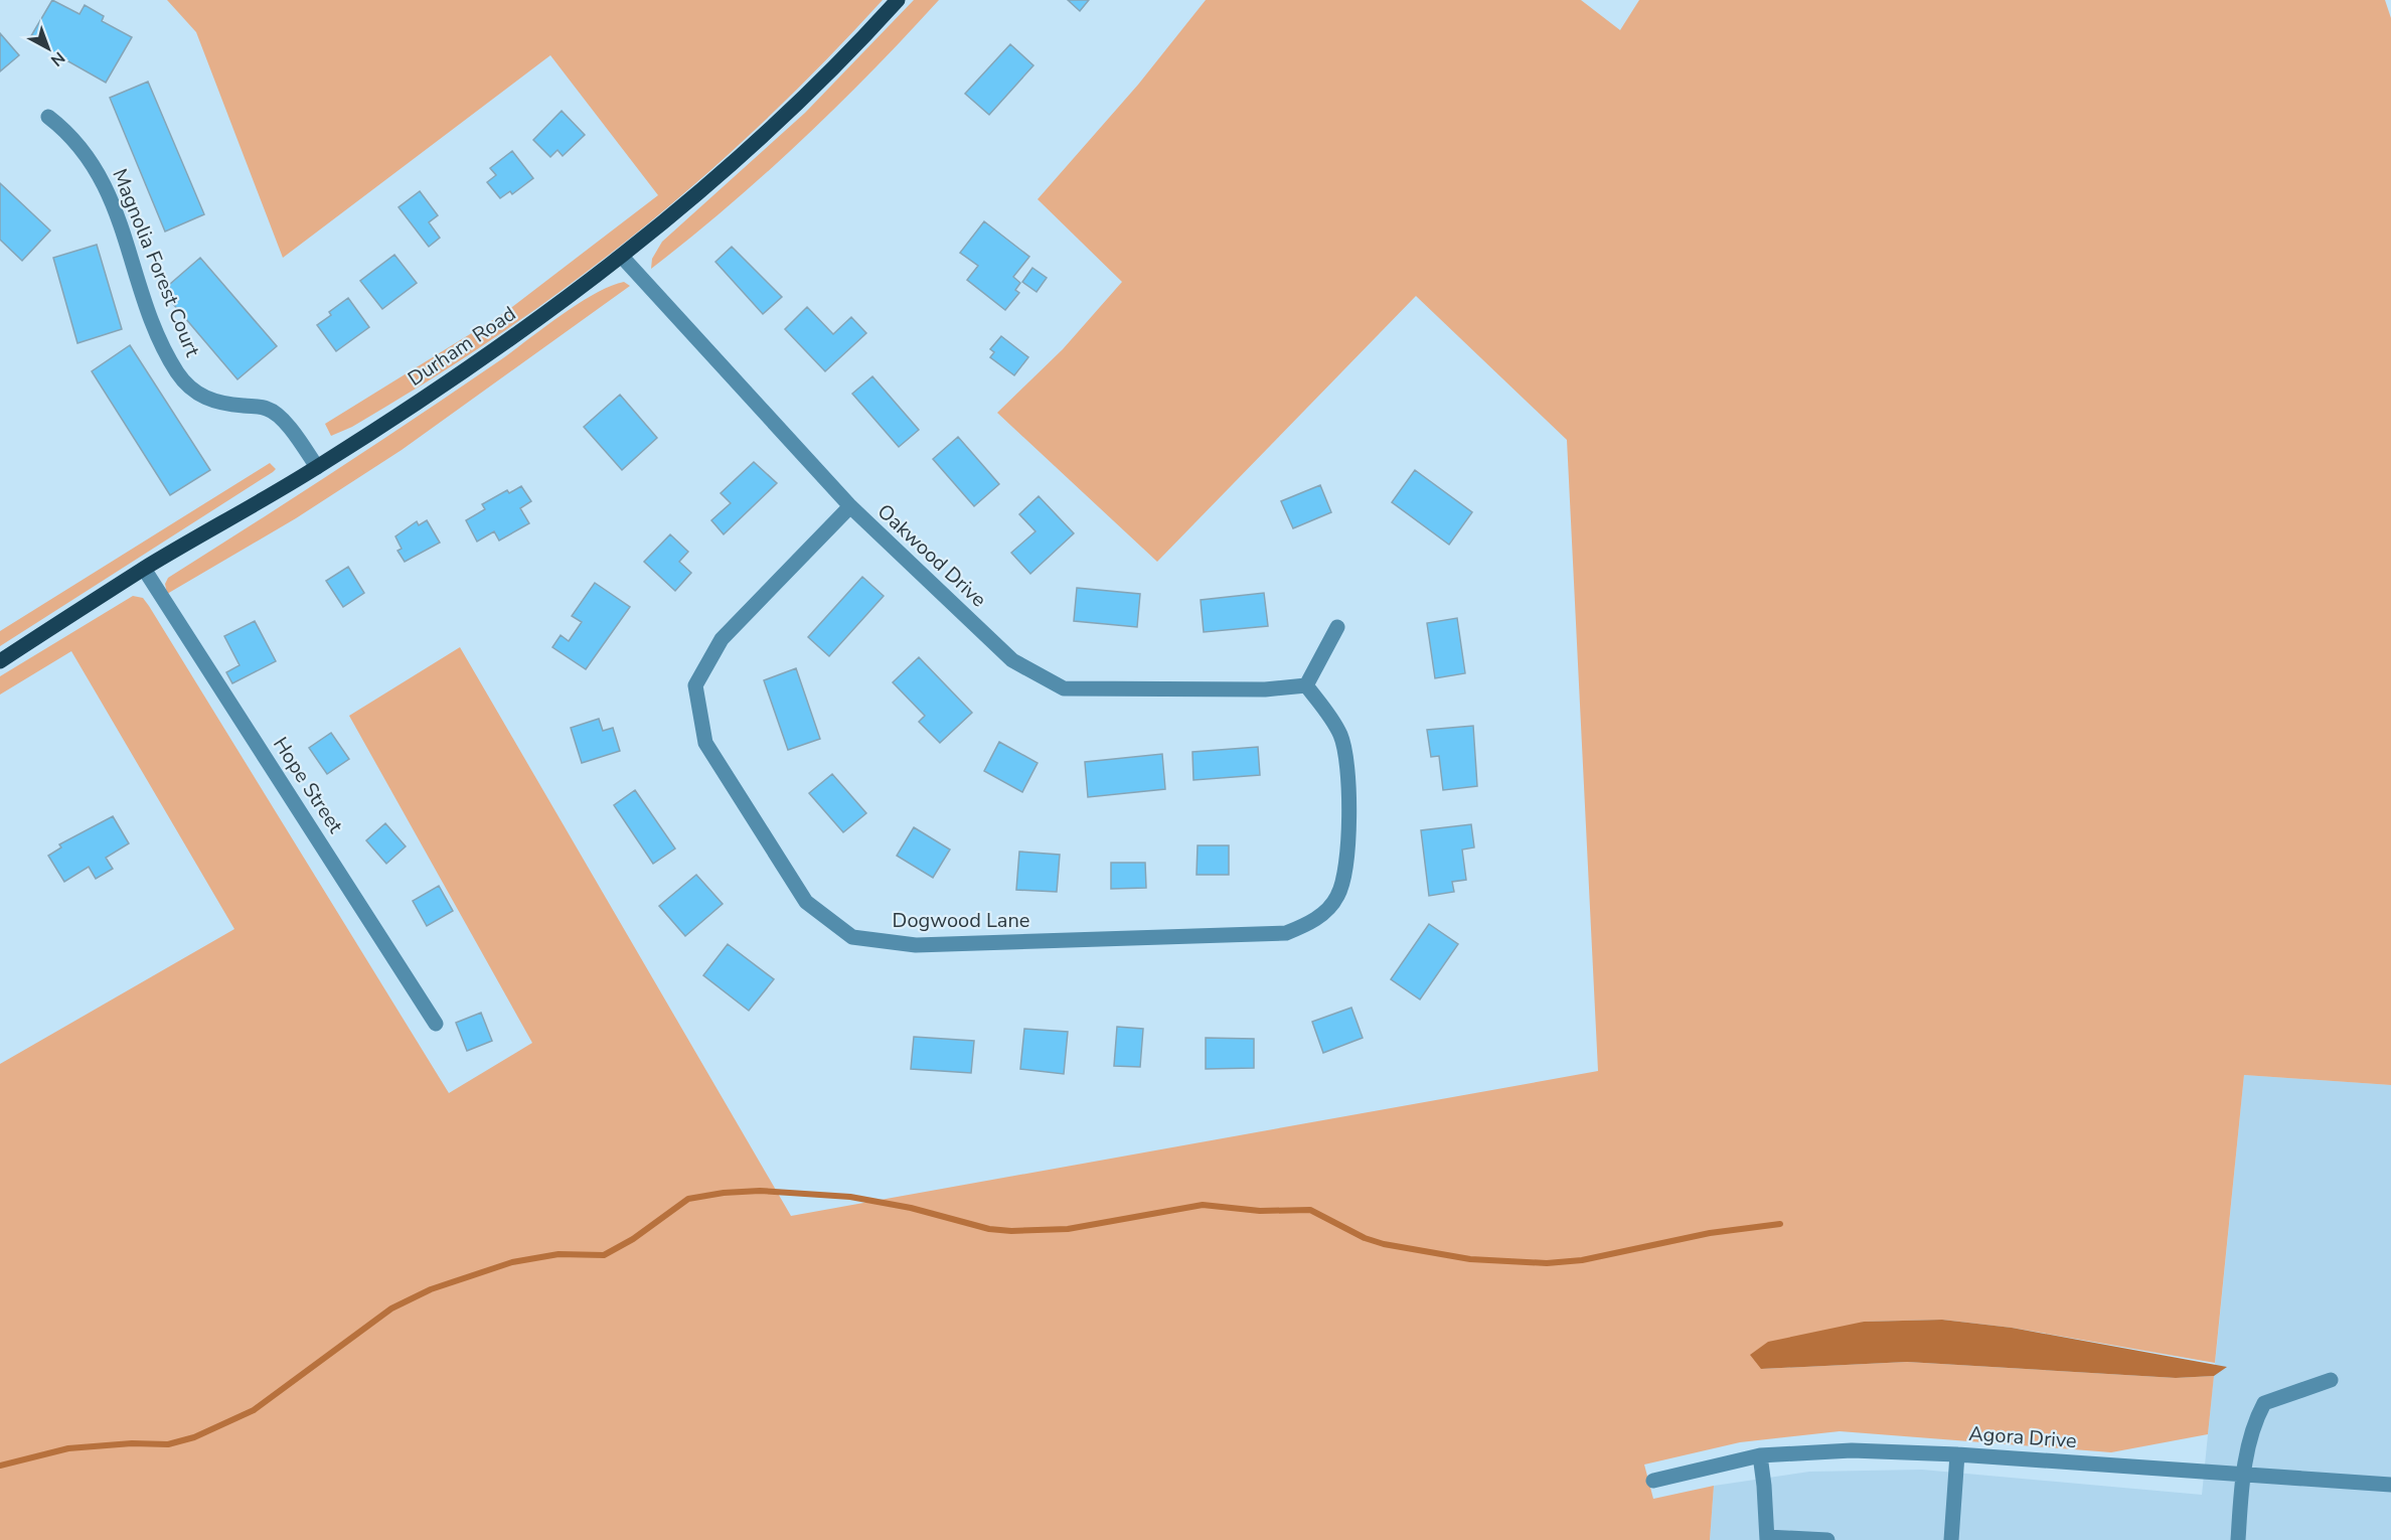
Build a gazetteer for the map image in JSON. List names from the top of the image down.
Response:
{
  "streets": {
    "main road": ["Durham Road"],
    "street": [
      "Magnolia Forest Court",
      "Oakwood Drive",
      "Hope Street",
      "Dogwood Lane",
      "Agora Drive"
    ]
  },
  "crossings": [
    ["Magnolia Forest Court", "Durham Road"],
    ["Durham Road", "Oakwood Drive"],
    ["Durham Road", "Hope Street"],
    ["Oakwood Drive", "Dogwood Lane"]
  ],
  "north": "bottom right"
}
